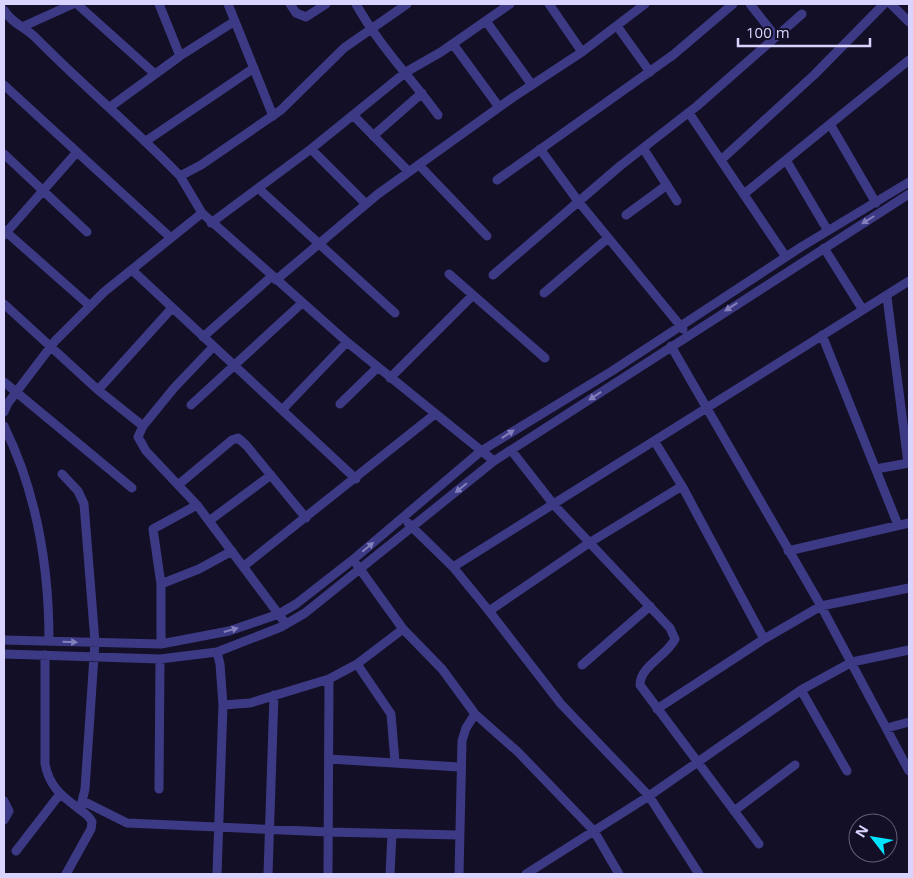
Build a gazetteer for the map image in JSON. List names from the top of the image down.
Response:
{
  "scale_bar": "100 m",
  "north": "top left"
}
